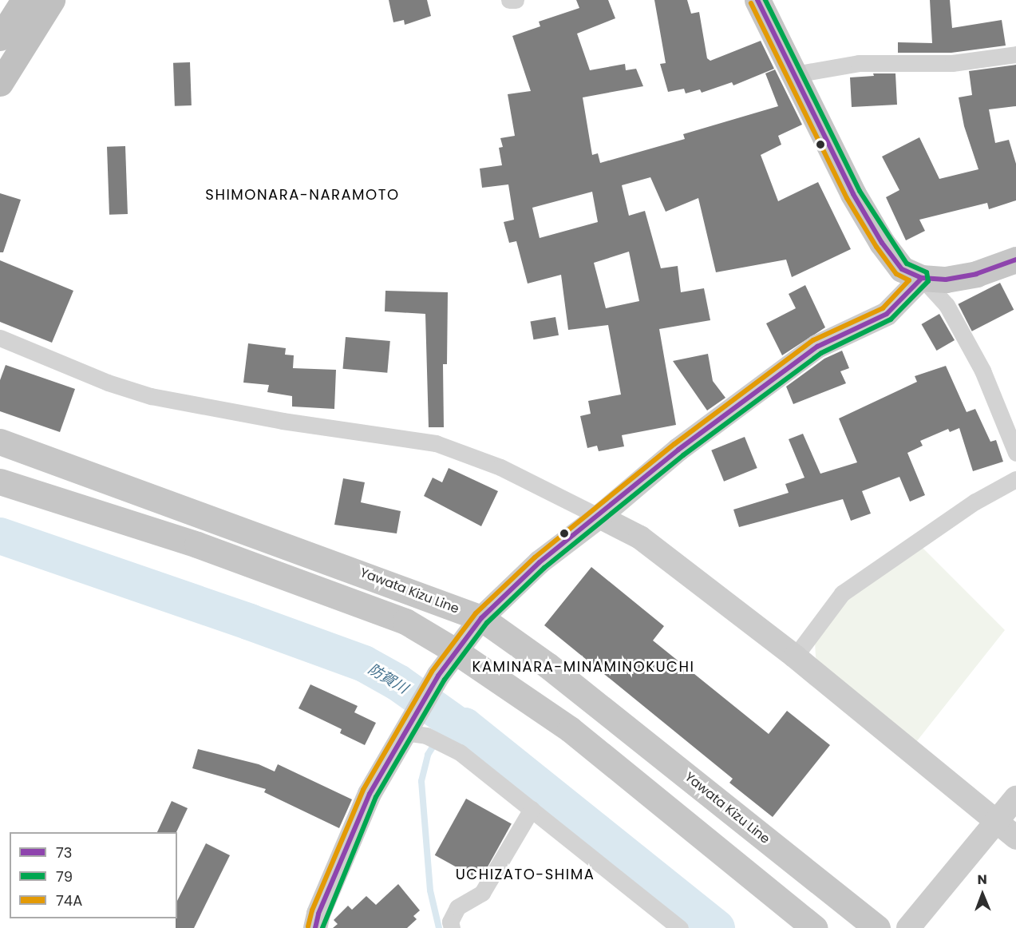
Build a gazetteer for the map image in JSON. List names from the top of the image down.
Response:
{
  "streets": {
    "main road": ["Yawata Kizu Line"]
  },
  "districts": ["SHIMONARA-NARAMOTO", "KAMINARA-MINAMINOKUCHI", "UCHIZATO-SHIMA"],
  "water": ["防賀川"],
  "lines": ["transit line 73", "transit line 79", "transit line 74A"],
  "legend": ["73", "79", "74A"],
  "north": "top"
}
